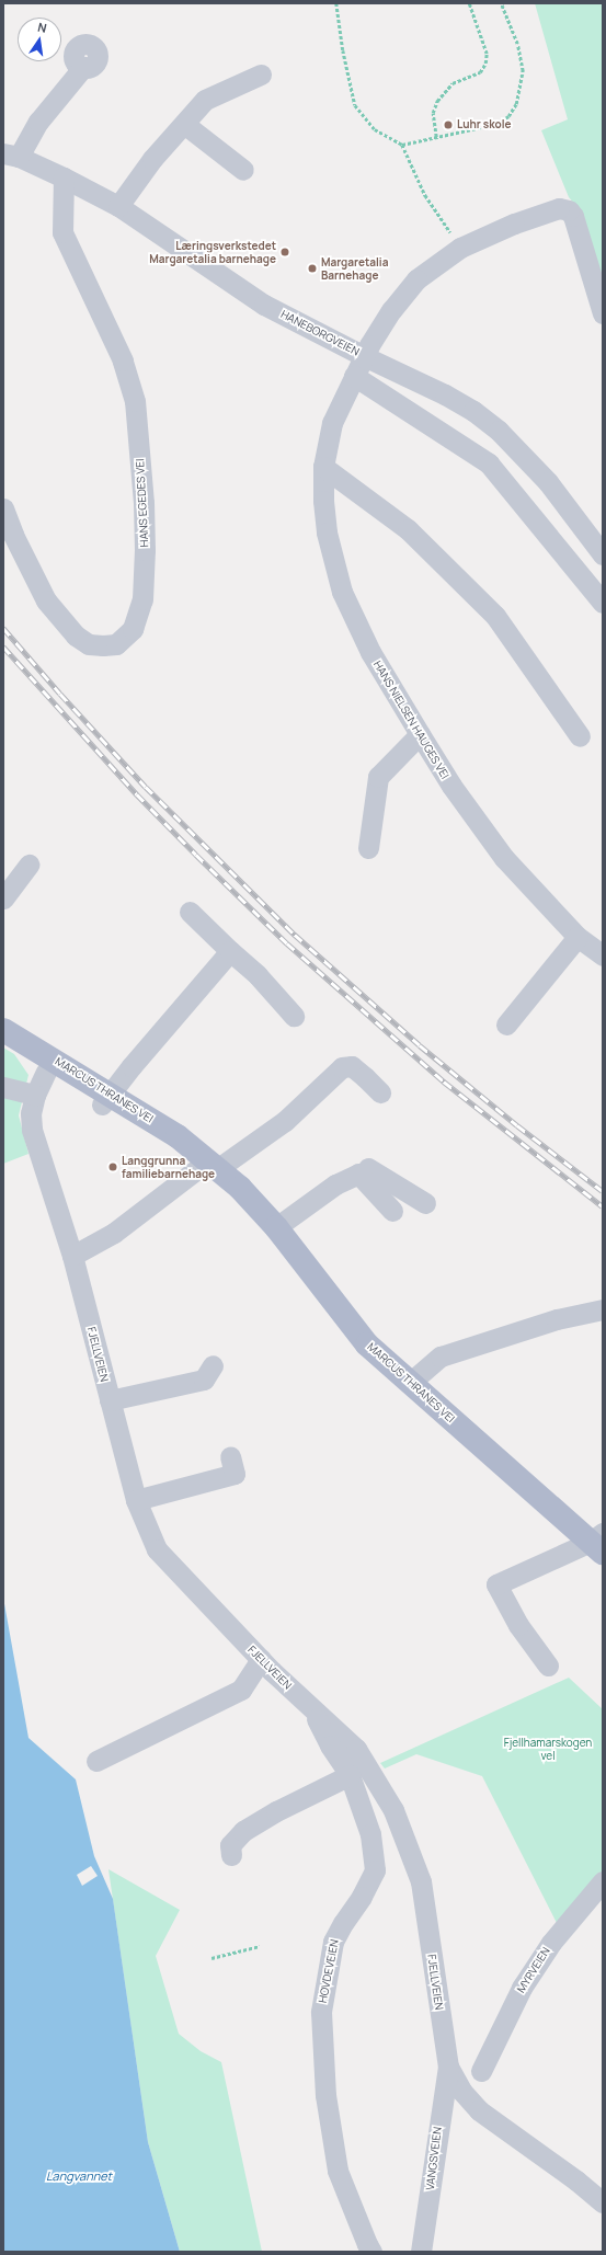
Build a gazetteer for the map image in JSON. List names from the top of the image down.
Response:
{
  "streets": {
    "main road": ["MARCUS THRANES VEI"],
    "street": [
      "HANEBORGVEIEN",
      "HANS EGEDES VEI",
      "HANS NIELSEN HAUGES VEI",
      "FJELLVEIEN",
      "MYRVEIEN",
      "HOVDEVEIEN",
      "VANGSVEIEN"
    ]
  },
  "crossings": [
    ["HANEBORGVEIEN", "HANS EGEDES VEI"],
    ["HANEBORGVEIEN", "HANS NIELSEN HAUGES VEI"],
    ["MARCUS THRANES VEI", "FJELLVEIEN"],
    ["FJELLVEIEN", "HOVDEVEIEN"],
    ["FJELLVEIEN", "VANGSVEIEN"]
  ],
  "water": ["Langvannet"],
  "parks": ["Fjellhamarskogen vel"],
  "places": [
    "Luhr skole",
    "Læringsverkstedet Margaretalia barnehage",
    "Margaretalia Barnehage",
    "Langgrunna familiebarnehage"
  ],
  "north": "top"
}
